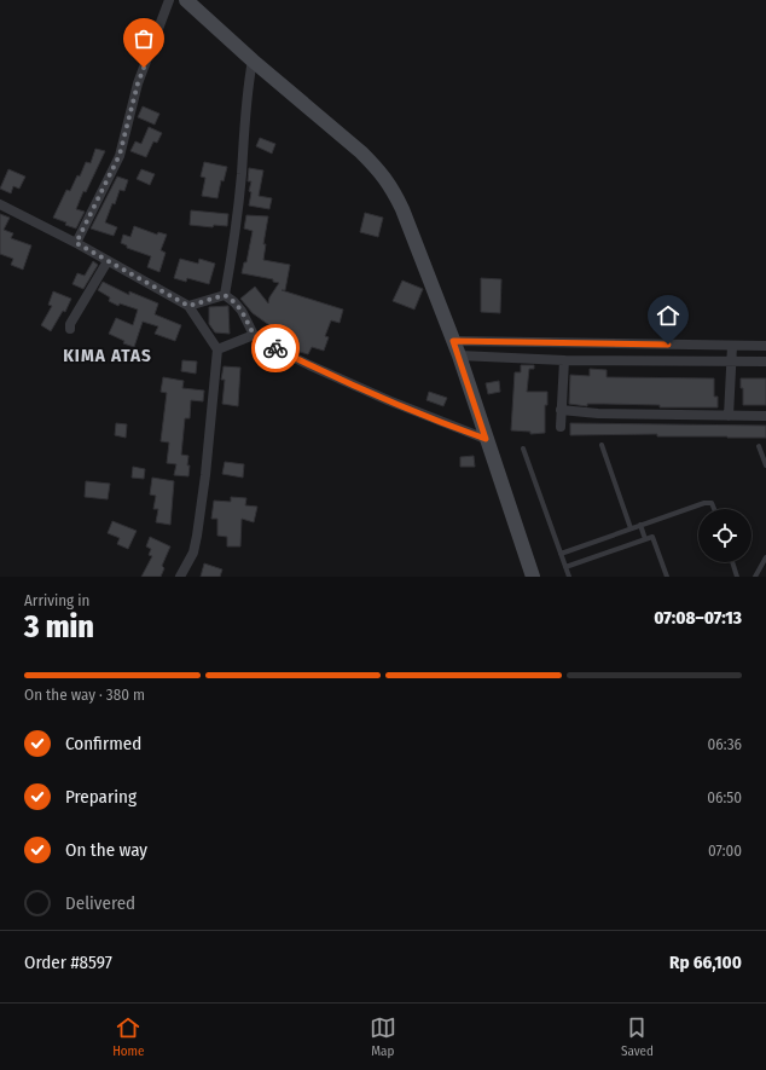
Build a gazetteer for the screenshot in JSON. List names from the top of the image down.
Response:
{
  "districts": ["KIMA ATAS"],
  "page": {
    "heading": ["3 min", "Arriving in", "07:08–07:13"],
    "panel": ["Order #8597", "Rp 66,100"],
    "bar": "On the way · 380 m",
    "list": [
      ["Confirmed", "06:36"],
      ["Preparing", "06:50"],
      ["On the way", "07:00"],
      "Delivered"
    ],
    "tabs": ["Home", "Map", "Saved"]
  }
}
